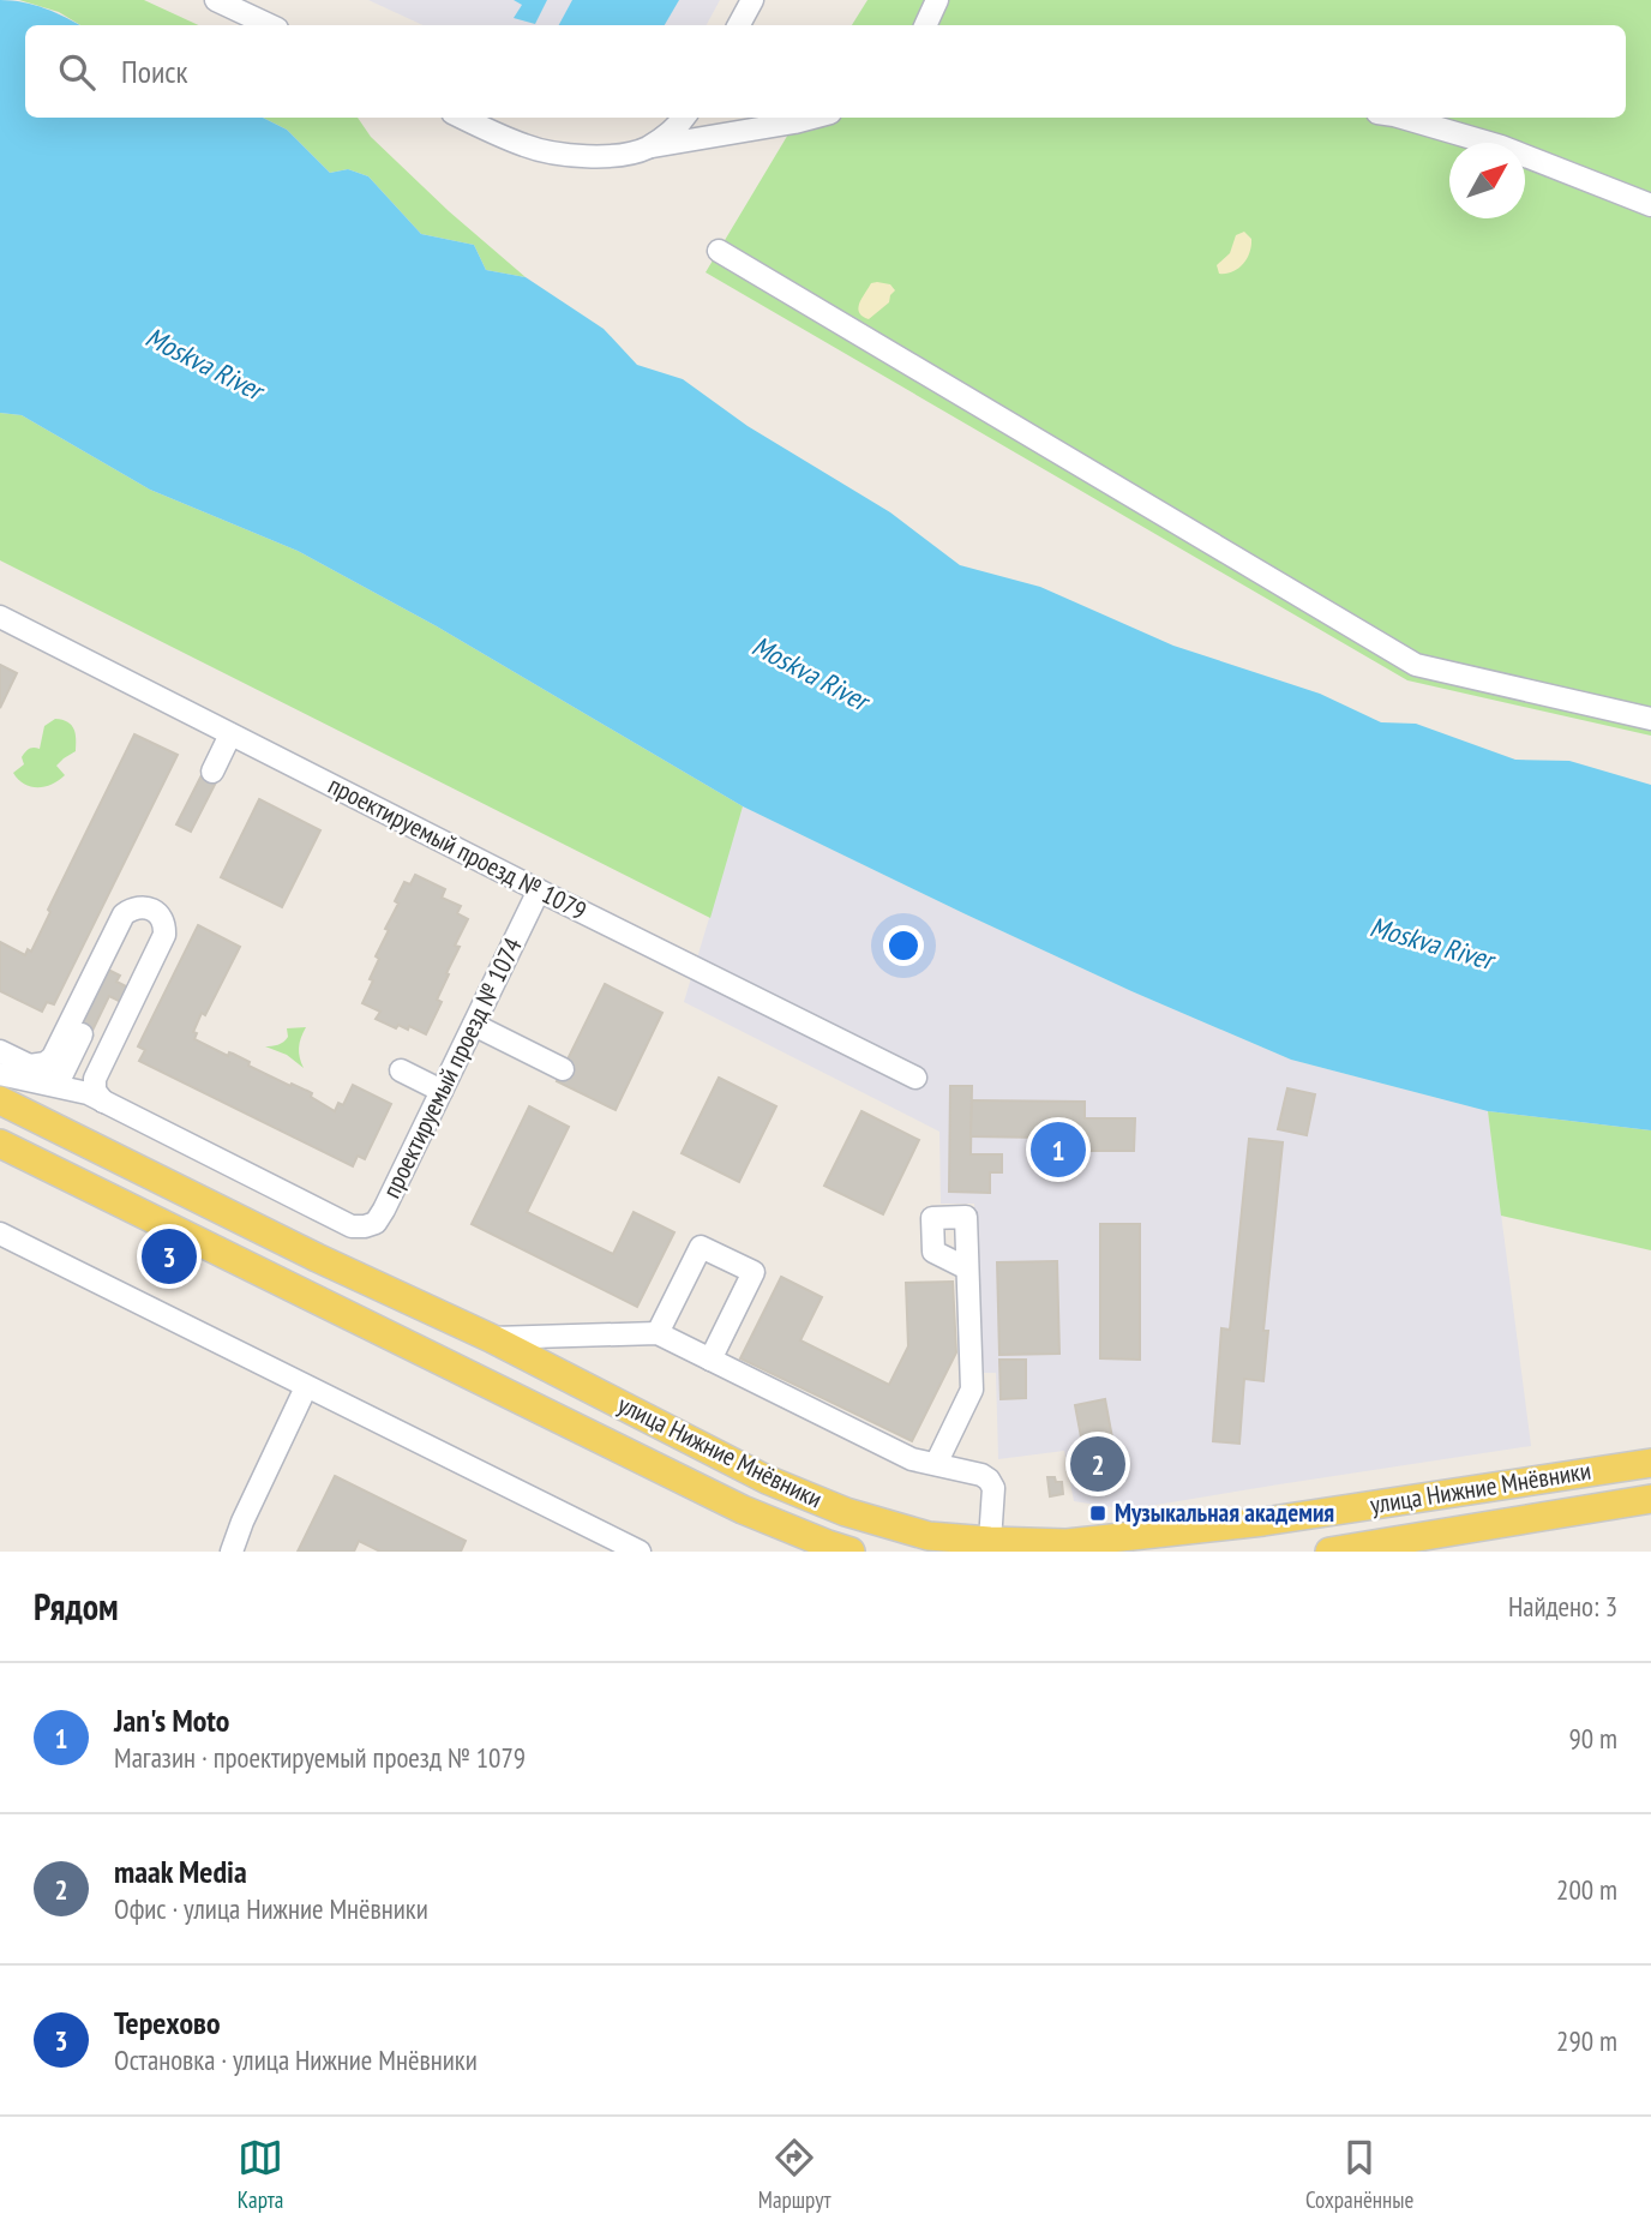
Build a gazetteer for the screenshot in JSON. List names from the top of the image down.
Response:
{
  "streets": {
    "main road": ["улица Нижние Мнёвники"],
    "street": ["проектируемый проезд № 1079", "проектируемый проезд № 1074"]
  },
  "crossings": [
    ["проектируемый проезд № 1079", "проектируемый проезд № 1074"]
  ],
  "water": ["Moskva River"],
  "places": {
    "transit": ["Музыкальная академия"]
  },
  "north": "top right",
  "page": {
    "search": "Поиск",
    "pins": ["1", "3", "2"],
    "heading": ["Рядом", "Найдено: 3"],
    "list": [
      {
        "mark": "1",
        "name": "Jan's Moto",
        "note": "Магазин · проектируемый проезд № 1079",
        "value": "90 m"
      },
      {
        "mark": "2",
        "name": "maak Media",
        "note": "Офис · улица Нижние Мнёвники",
        "value": "200 m"
      },
      {
        "mark": "3",
        "name": "Терехово",
        "note": "Остановка · улица Нижние Мнёвники",
        "value": "290 m"
      }
    ],
    "nav": ["Карта", "Маршрут", "Сохранённые"]
  }
}
